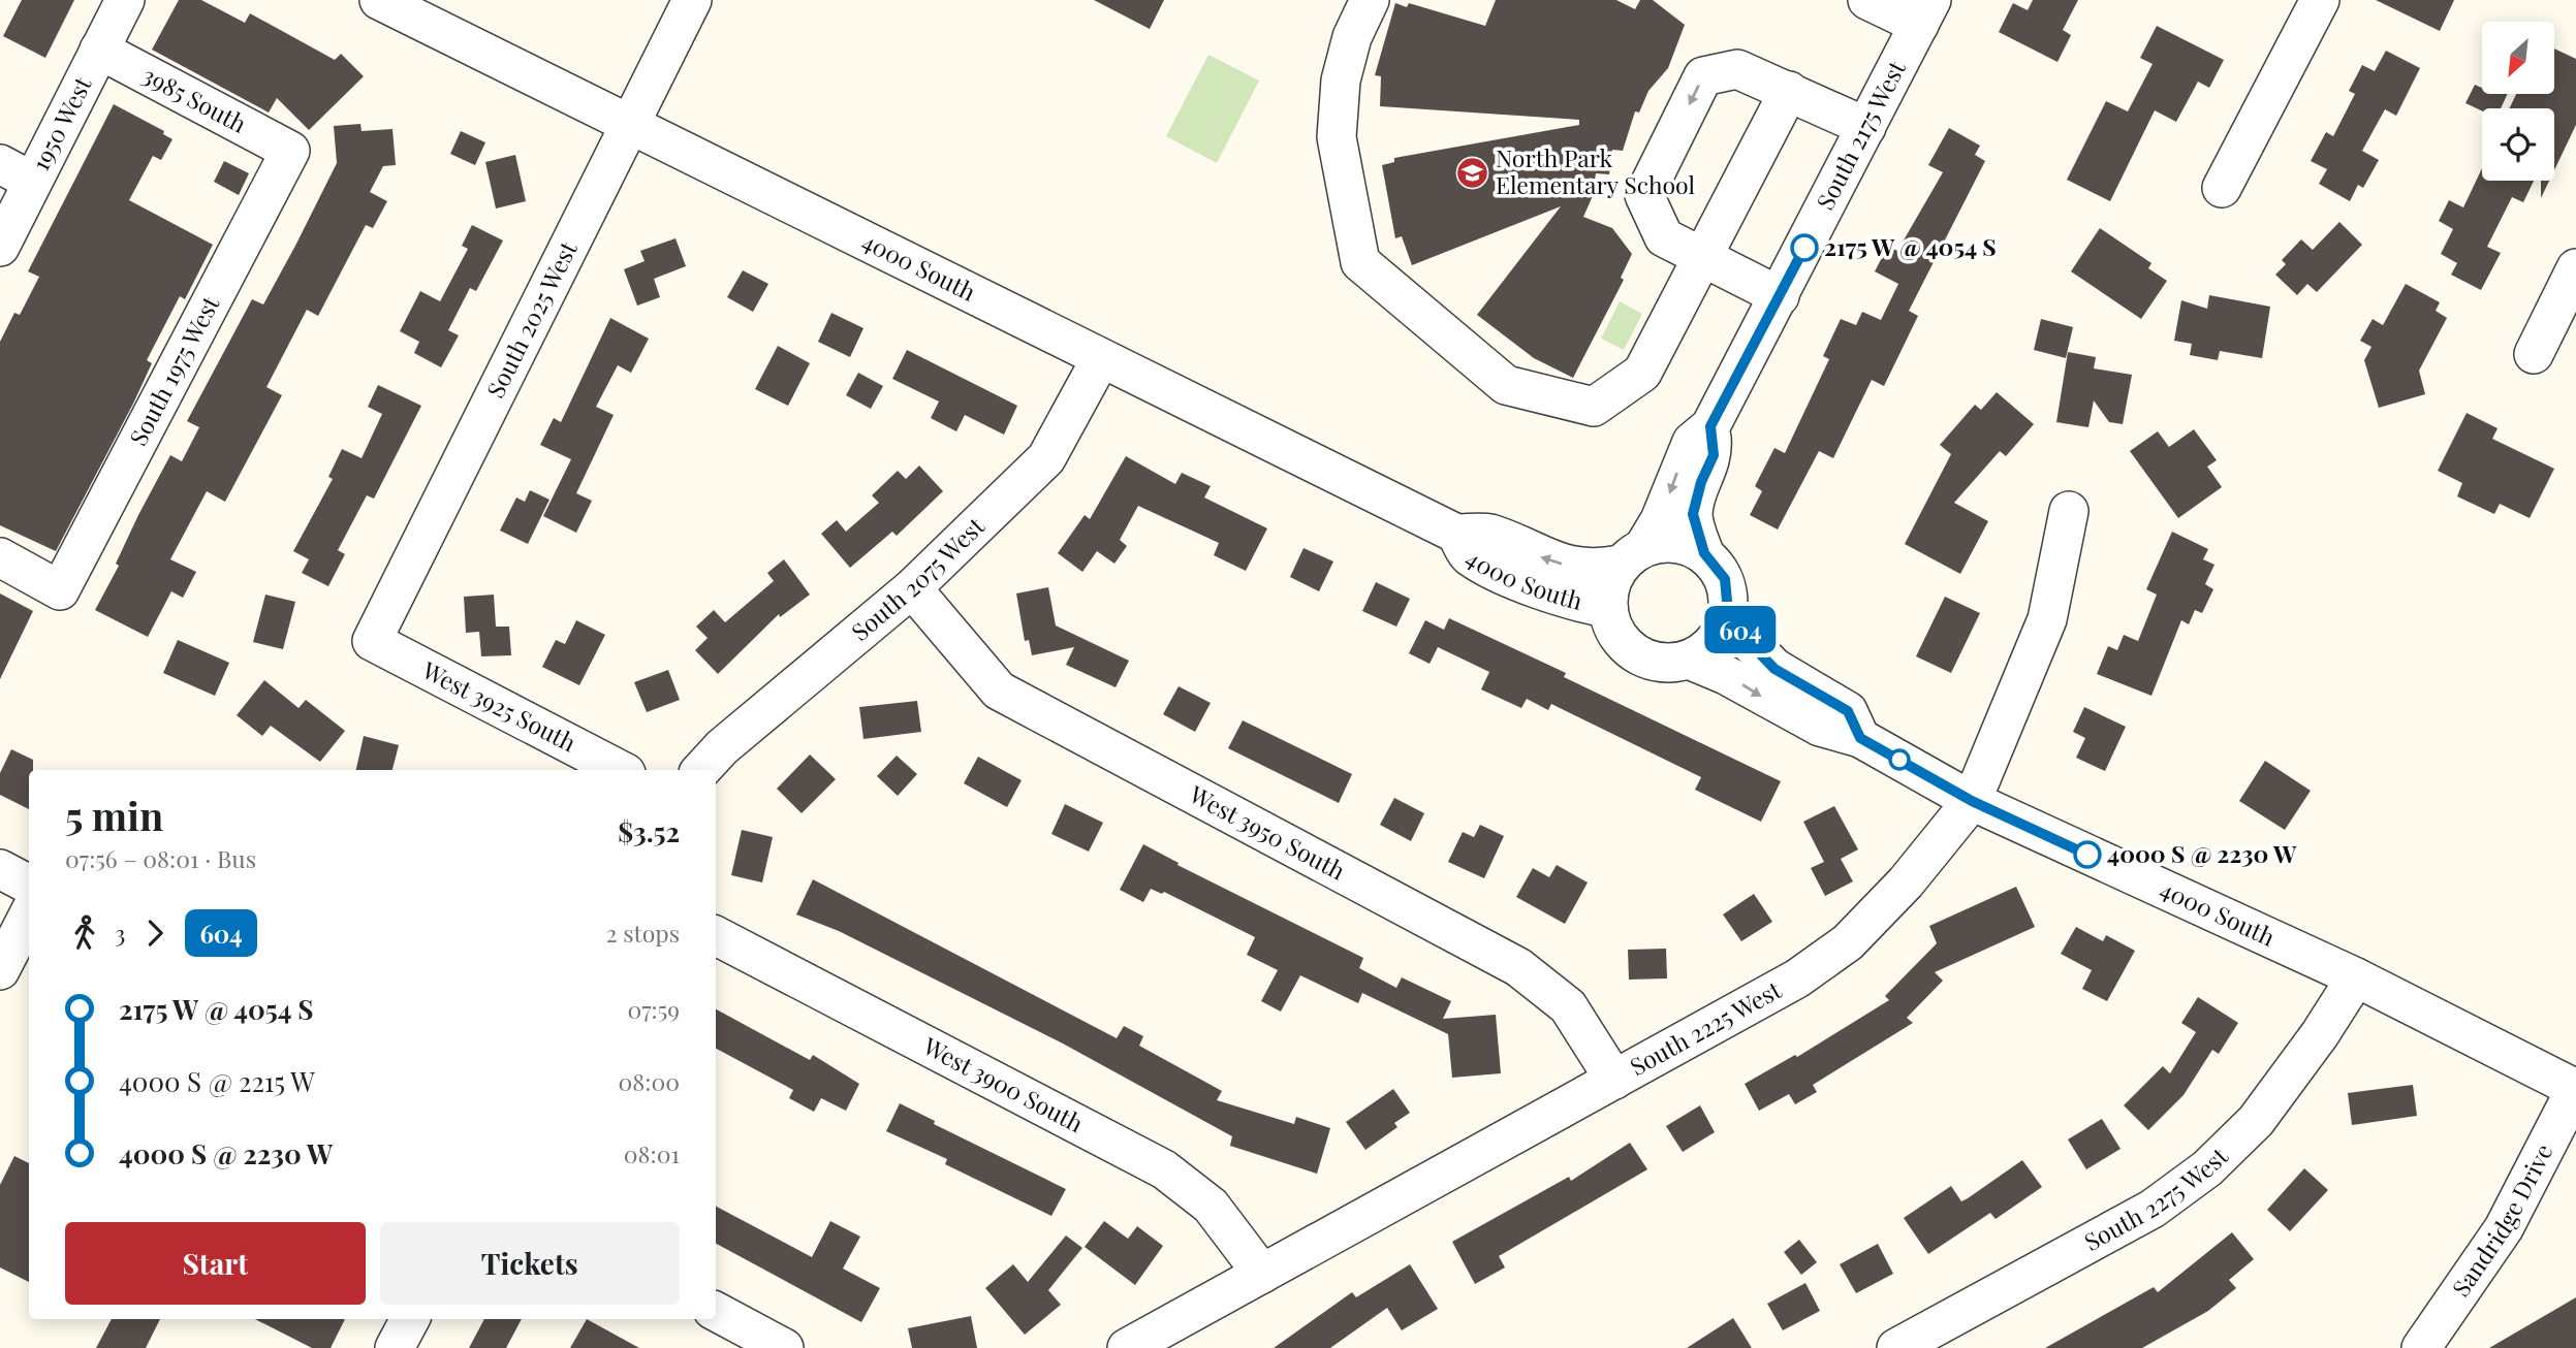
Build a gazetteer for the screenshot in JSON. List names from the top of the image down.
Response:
{
  "streets": {
    "street": [
      "3985 South",
      "1950 West",
      "South 2175 West",
      "4000 South",
      "South 2025 West",
      "South 1975 West",
      "South 2075 West",
      "West 3925 South",
      "West 3950 South",
      "South 2225 West",
      "West 3900 South",
      "South 2275 West",
      "Sandridge Drive"
    ]
  },
  "crossings": [
    ["3985 South", "1950 West"],
    ["3985 South", "South 1975 West"],
    ["South 2175 West", "4000 South"],
    ["4000 South", "South 2025 West"],
    ["4000 South", "South 2075 West"],
    ["4000 South", "South 2225 West"],
    ["4000 South", "South 2275 West"],
    ["4000 South", "Sandridge Drive"],
    ["South 2025 West", "West 3925 South"],
    ["South 2075 West", "West 3950 South"],
    ["West 3950 South", "South 2225 West"],
    ["South 2225 West", "West 3900 South"]
  ],
  "places": {
    "school or university": ["North Park Elementary School"],
    "other": ["2175 W @ 4054 S", "4000 S @ 2230 W"]
  },
  "lines": ["bus line 604"],
  "north": "bottom left",
  "page": {
    "on_map": "604",
    "heading": ["5 min", "07:56 – 08:01 · Bus", "$3.52"],
    "legs": ["3", "604", "2 stops"],
    "list": [
      {
        "name": "2175 W @ 4054 S",
        "value": "07:59"
      },
      {
        "name": "4000 S @ 2215 W",
        "value": "08:00"
      },
      {
        "name": "4000 S @ 2230 W",
        "value": "08:01"
      }
    ],
    "buttons": ["Start", "Tickets"]
  }
}
